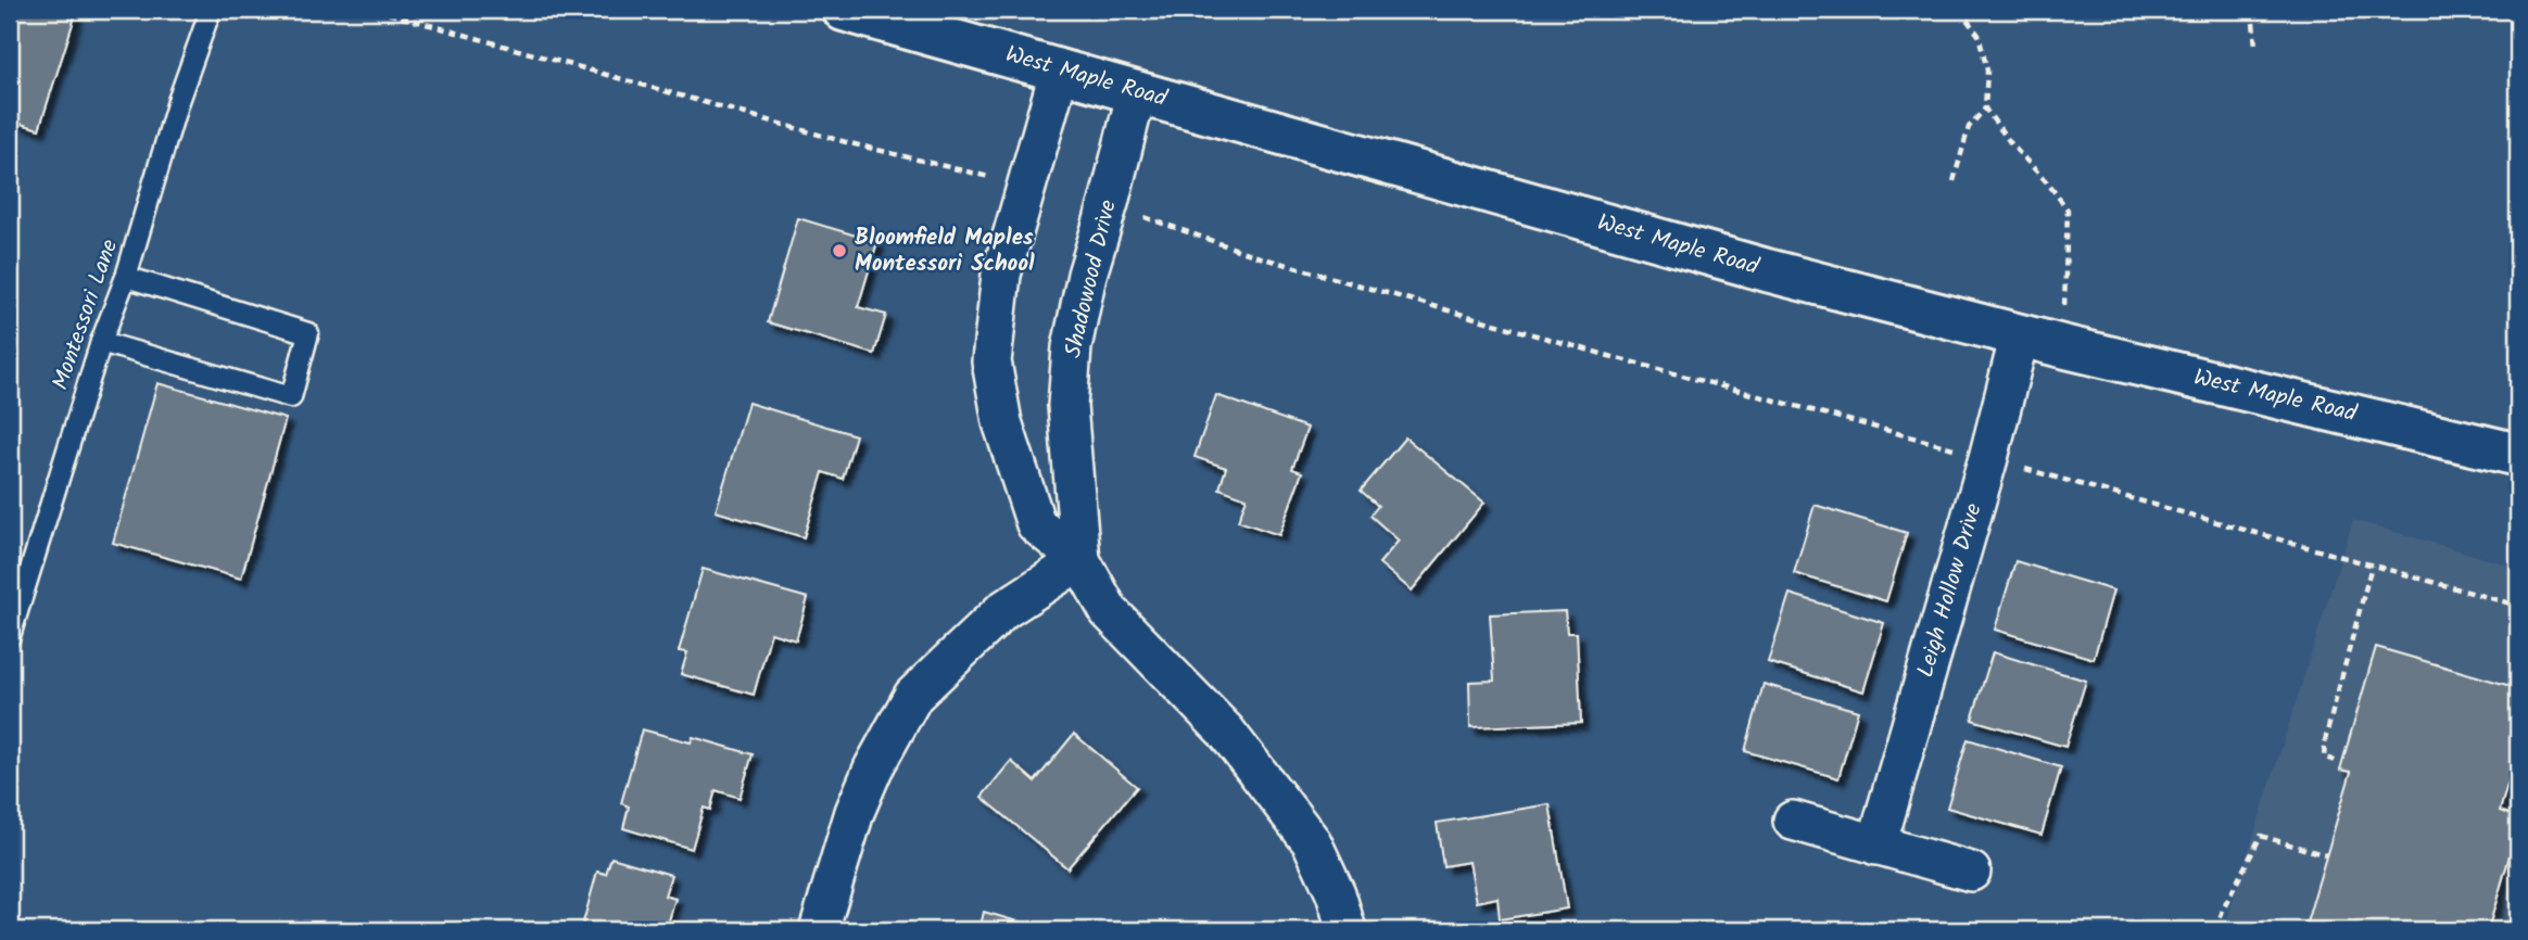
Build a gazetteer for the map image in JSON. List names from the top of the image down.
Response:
{
  "streets": {
    "main road": ["West Maple Road"],
    "street": ["Shadowood Drive", "Leigh Hollow Drive"],
    "lane": ["Montessori Lane"]
  },
  "crossings": [
    ["West Maple Road", "Shadowood Drive"],
    ["West Maple Road", "Leigh Hollow Drive"]
  ],
  "places": ["Bloomfield Maples Montessori School"]
}
